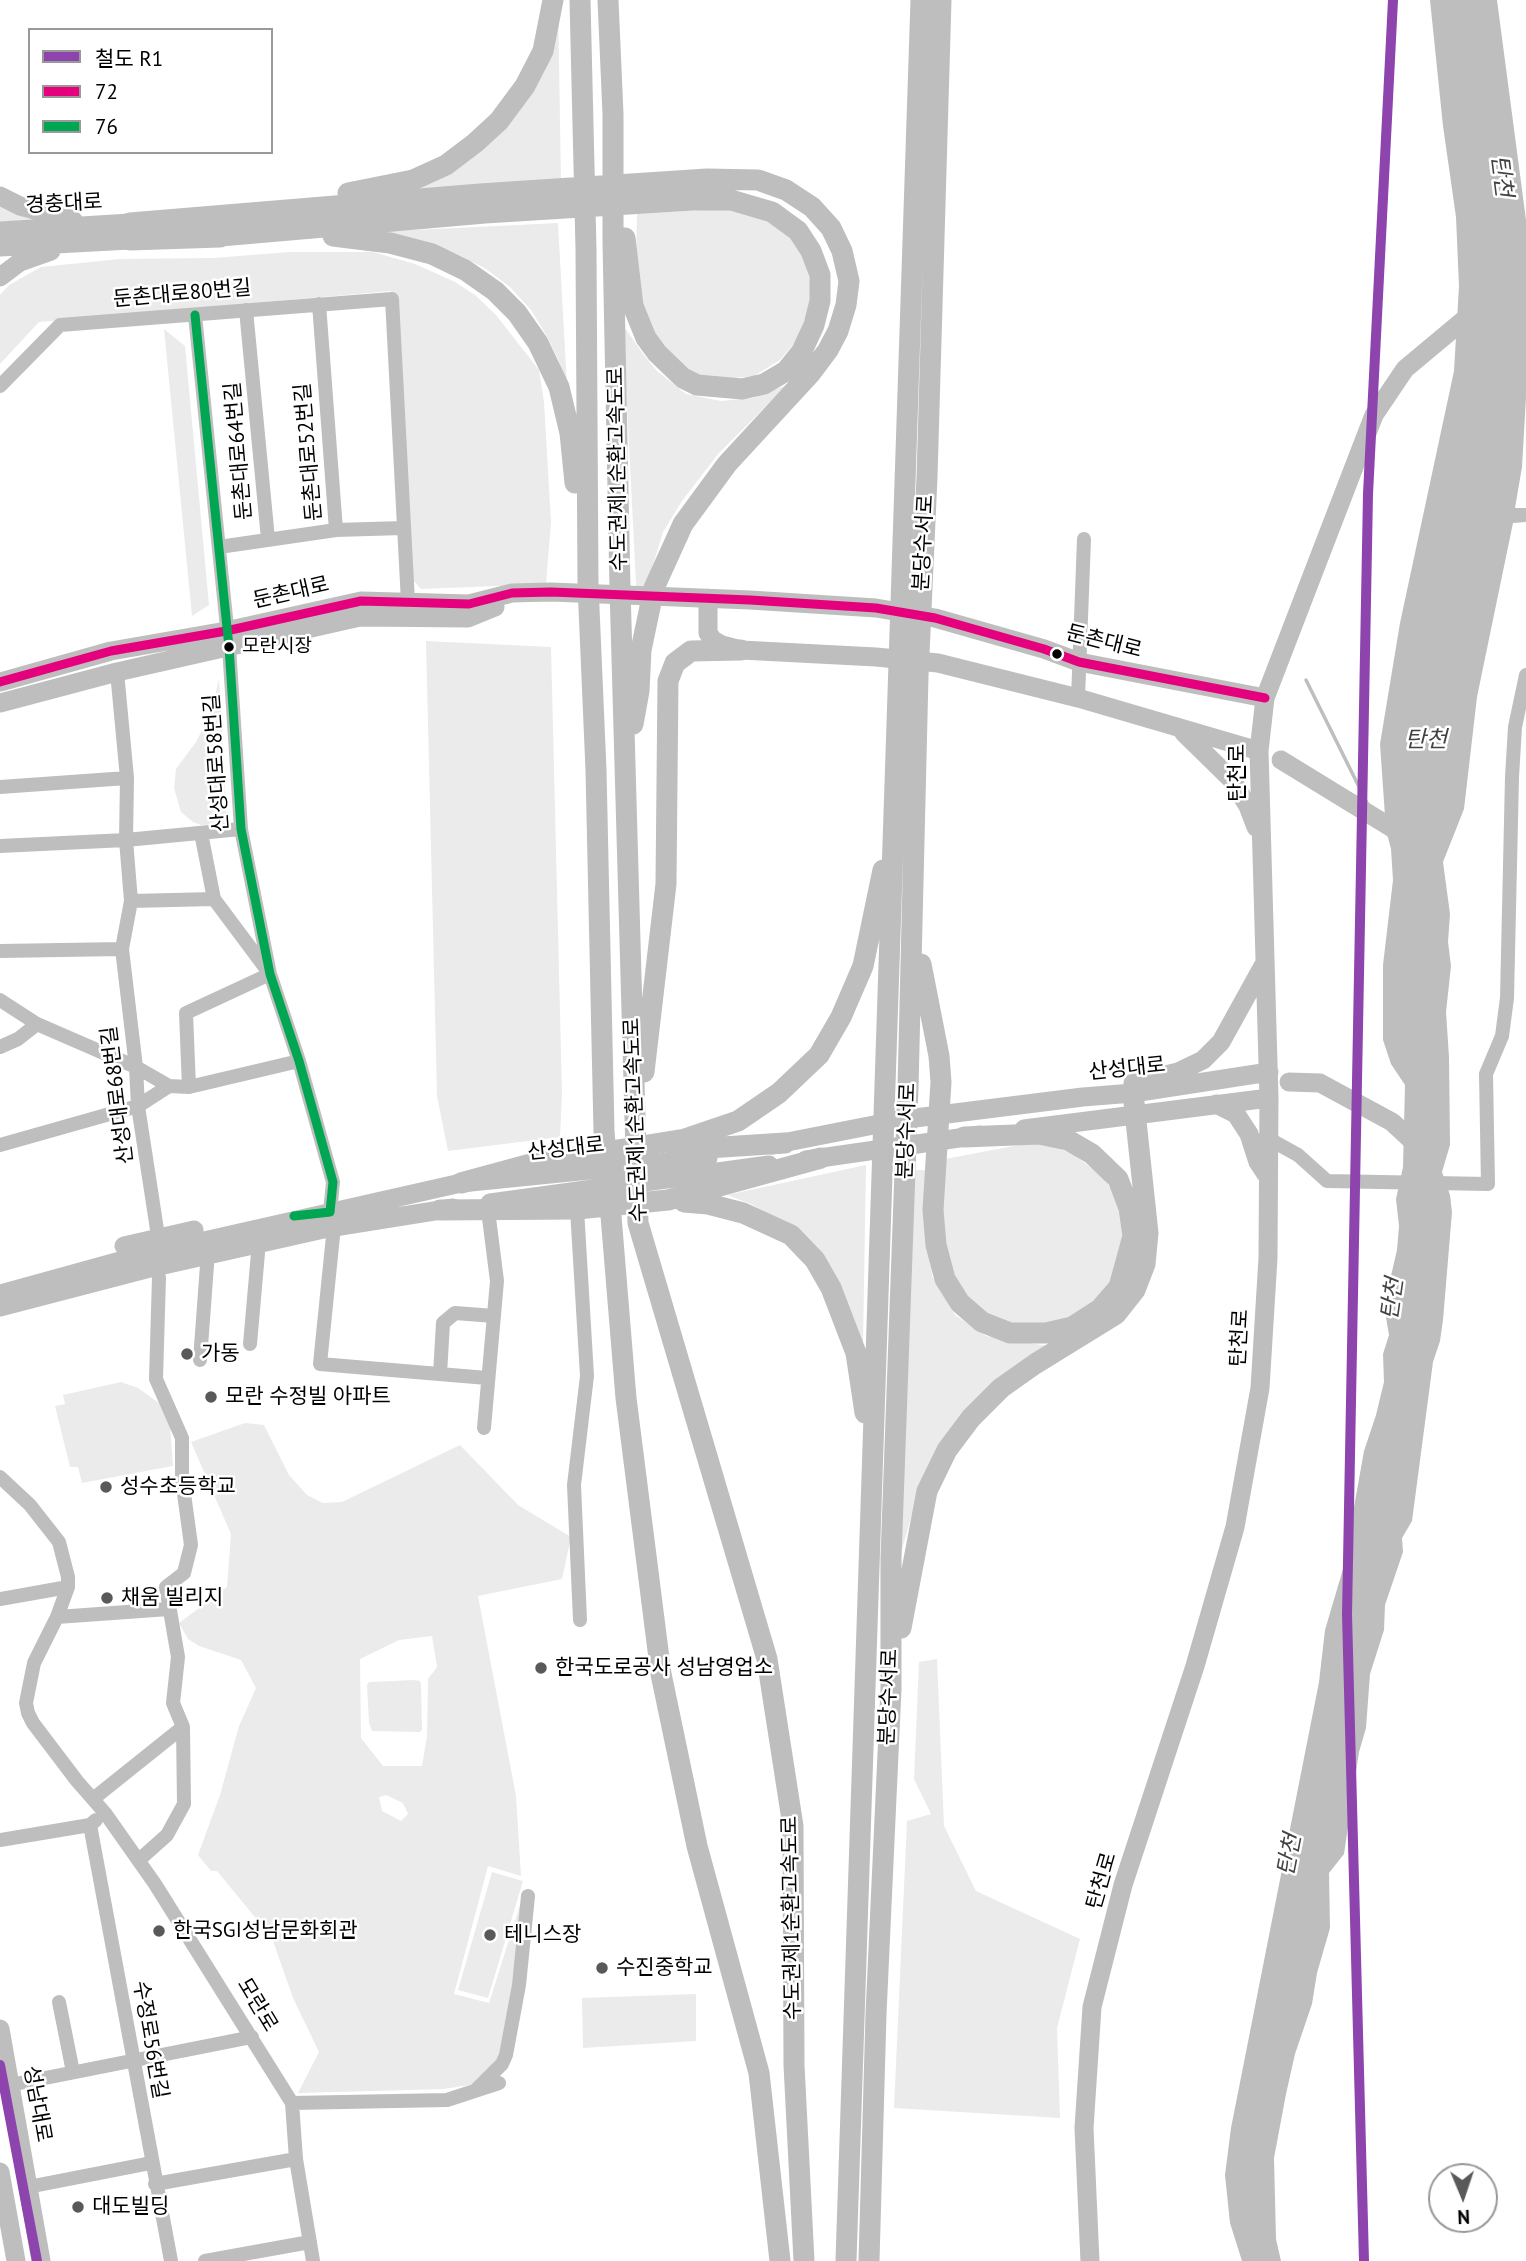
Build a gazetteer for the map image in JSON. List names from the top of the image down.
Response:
{
  "streets": {
    "highway": ["수도권제1순환고속도로", "분당수서로"],
    "main road": [
      "경충대로",
      "둔촌대로",
      "탄천로",
      "산성대로",
      "성남대로"
    ],
    "street": [
      "둔촌대로80번길",
      "둔촌대로64번길",
      "둔촌대로52번길",
      "산성대로58번길",
      "산성대로68번길",
      "모란로",
      "수정로56번길"
    ]
  },
  "crossings": [
    ["둔촌대로80번길", "둔촌대로64번길"],
    ["둔촌대로80번길", "둔촌대로52번길"],
    ["둔촌대로64번길", "둔촌대로"],
    ["둔촌대로64번길", "산성대로58번길"],
    ["분당수서로", "둔촌대로"],
    ["둔촌대로", "산성대로58번길"],
    ["둔촌대로", "탄천로"],
    ["둔촌대로", "산성대로68번길"],
    ["산성대로58번길", "산성대로"],
    ["탄천로", "산성대로"]
  ],
  "water": ["탄천"],
  "places": [
    "모란시장",
    "가동",
    "모란 수정빌 아파트",
    "성수초등학교",
    "채움 빌리지",
    "한국도로공사 성남영업소",
    "한국SGI성남문화회관",
    "테니스장",
    "수진중학교",
    "대도빌딩"
  ],
  "lines": ["rail line R1", "transit line 76", "transit line 72"],
  "legend": ["철도 R1", "72", "76"],
  "north": "bottom"
}
